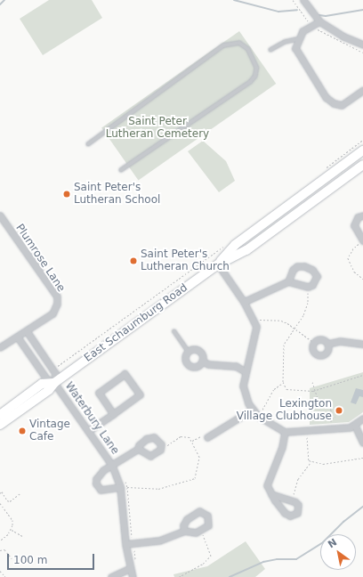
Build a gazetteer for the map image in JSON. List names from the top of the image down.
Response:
{
  "streets": {
    "main road": ["East Schaumburg Road"],
    "street": ["Plumrose Lane", "Waterbury Lane"]
  },
  "crossings": [
    ["Plumrose Lane", "Waterbury Lane"],
    ["East Schaumburg Road", "Waterbury Lane"]
  ],
  "parks": ["Saint Peter Lutheran Cemetery"],
  "places": [
    "Saint Peter's Lutheran School",
    "Saint Peter's Lutheran Church",
    "Lexington Village Clubhouse",
    "Vintage Cafe"
  ],
  "scale_bar": "100 m",
  "north": "top left"
}
